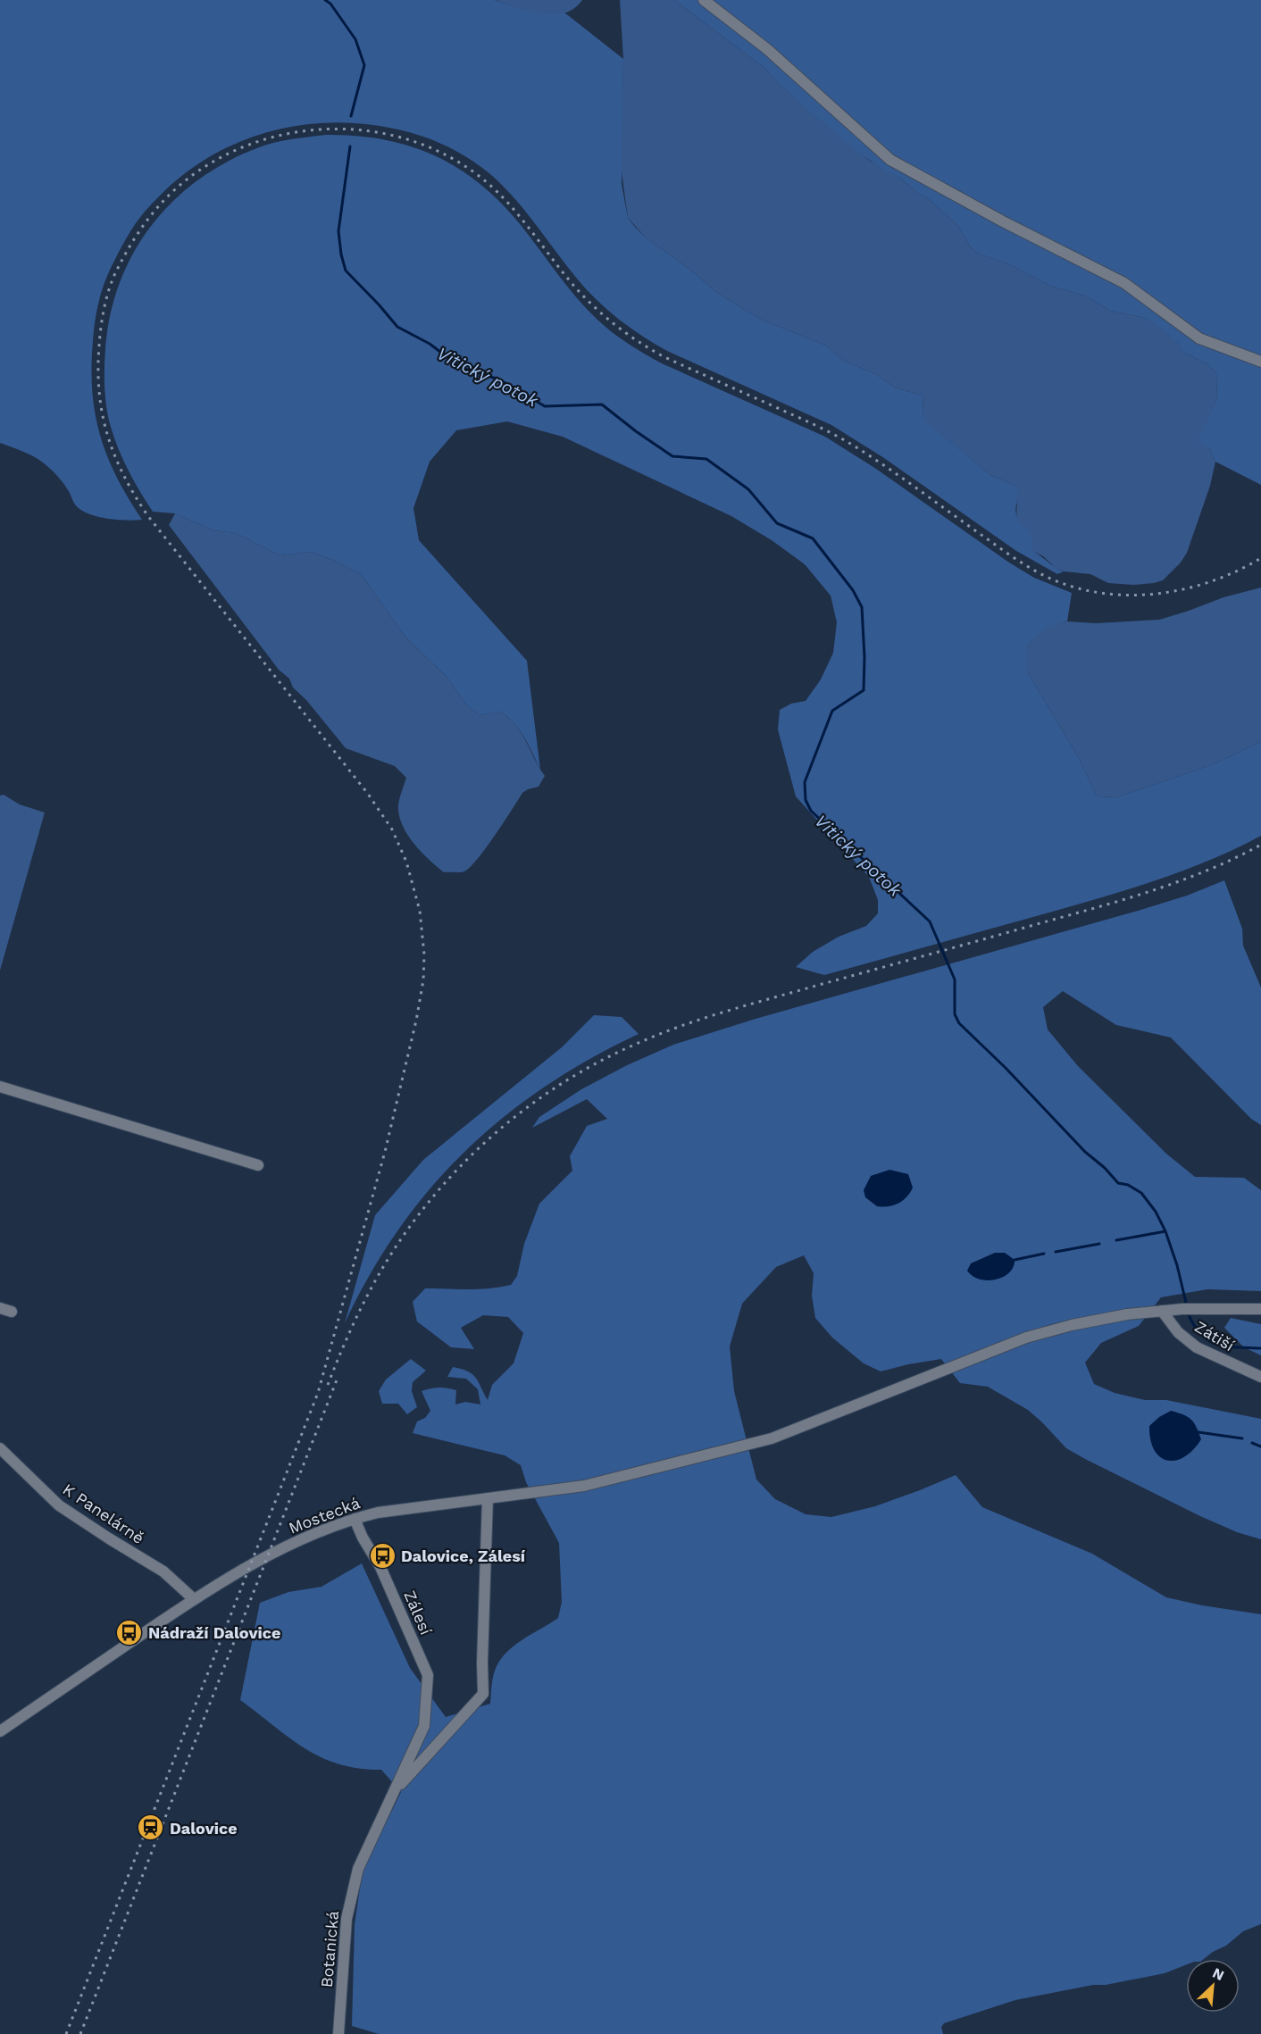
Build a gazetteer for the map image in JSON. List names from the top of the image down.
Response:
{
  "streets": {
    "street": [
      "Zátiší",
      "K Panelárně",
      "Mostecká",
      "Zálesí",
      "Botanická"
    ]
  },
  "crossings": [
    ["Zátiší", "Mostecká"],
    ["K Panelárně", "Mostecká"],
    ["Mostecká", "Zálesí"],
    ["Zálesí", "Botanická"]
  ],
  "water": ["Vitický potok"],
  "places": {
    "bus stop": ["Dalovice, Zálesí", "Nádraží Dalovice"],
    "station": ["Dalovice"]
  },
  "north": "top right"
}
